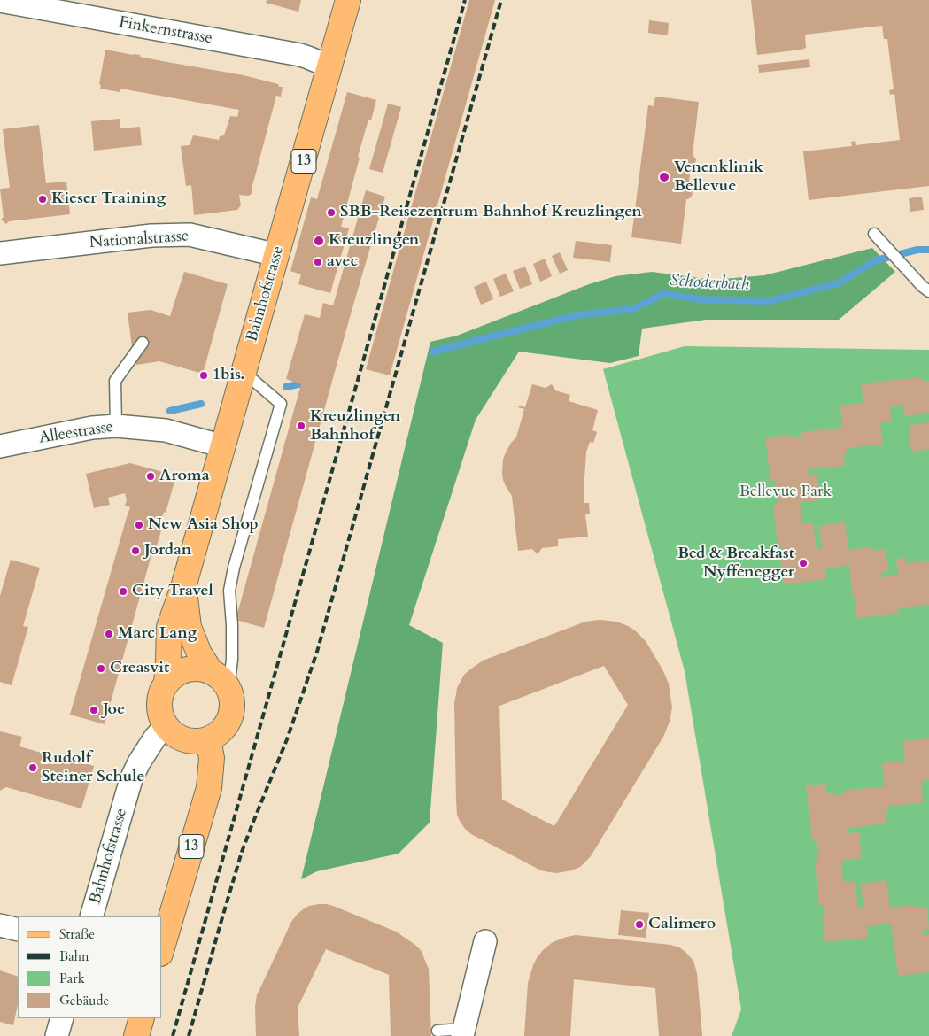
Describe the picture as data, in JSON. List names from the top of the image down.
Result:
{
  "streets": {
    "main road": ["13", "Bahnhofstrasse"],
    "street": ["Finkernstrasse", "Nationalstrasse", "Alleestrasse"]
  },
  "crossings": [
    ["Finkernstrasse", "Bahnhofstrasse"],
    ["13", "Bahnhofstrasse"],
    ["Nationalstrasse", "Bahnhofstrasse"],
    ["Bahnhofstrasse", "Alleestrasse"]
  ],
  "water": ["Schoderbach"],
  "parks": ["Bellevue Park"],
  "places": [
    "Venenklinik Bellevue",
    "Kieser Training",
    "SBB-Reisezentrum Bahnhof Kreuzlingen",
    "Kreuzlingen",
    "avec",
    "1bis.",
    "Kreuzlingen Bahnhof",
    "Aroma",
    "New Asia Shop",
    "Jordan",
    "Bed & Breakfast Nyffenegger",
    "City Travel",
    "Marc Lang",
    "Creasvit",
    "Joe",
    "Rudolf Steiner Schule",
    "Calimero"
  ],
  "legend": [
    "Straße",
    "Bahn",
    "Park",
    "Gebäude"
  ]
}
